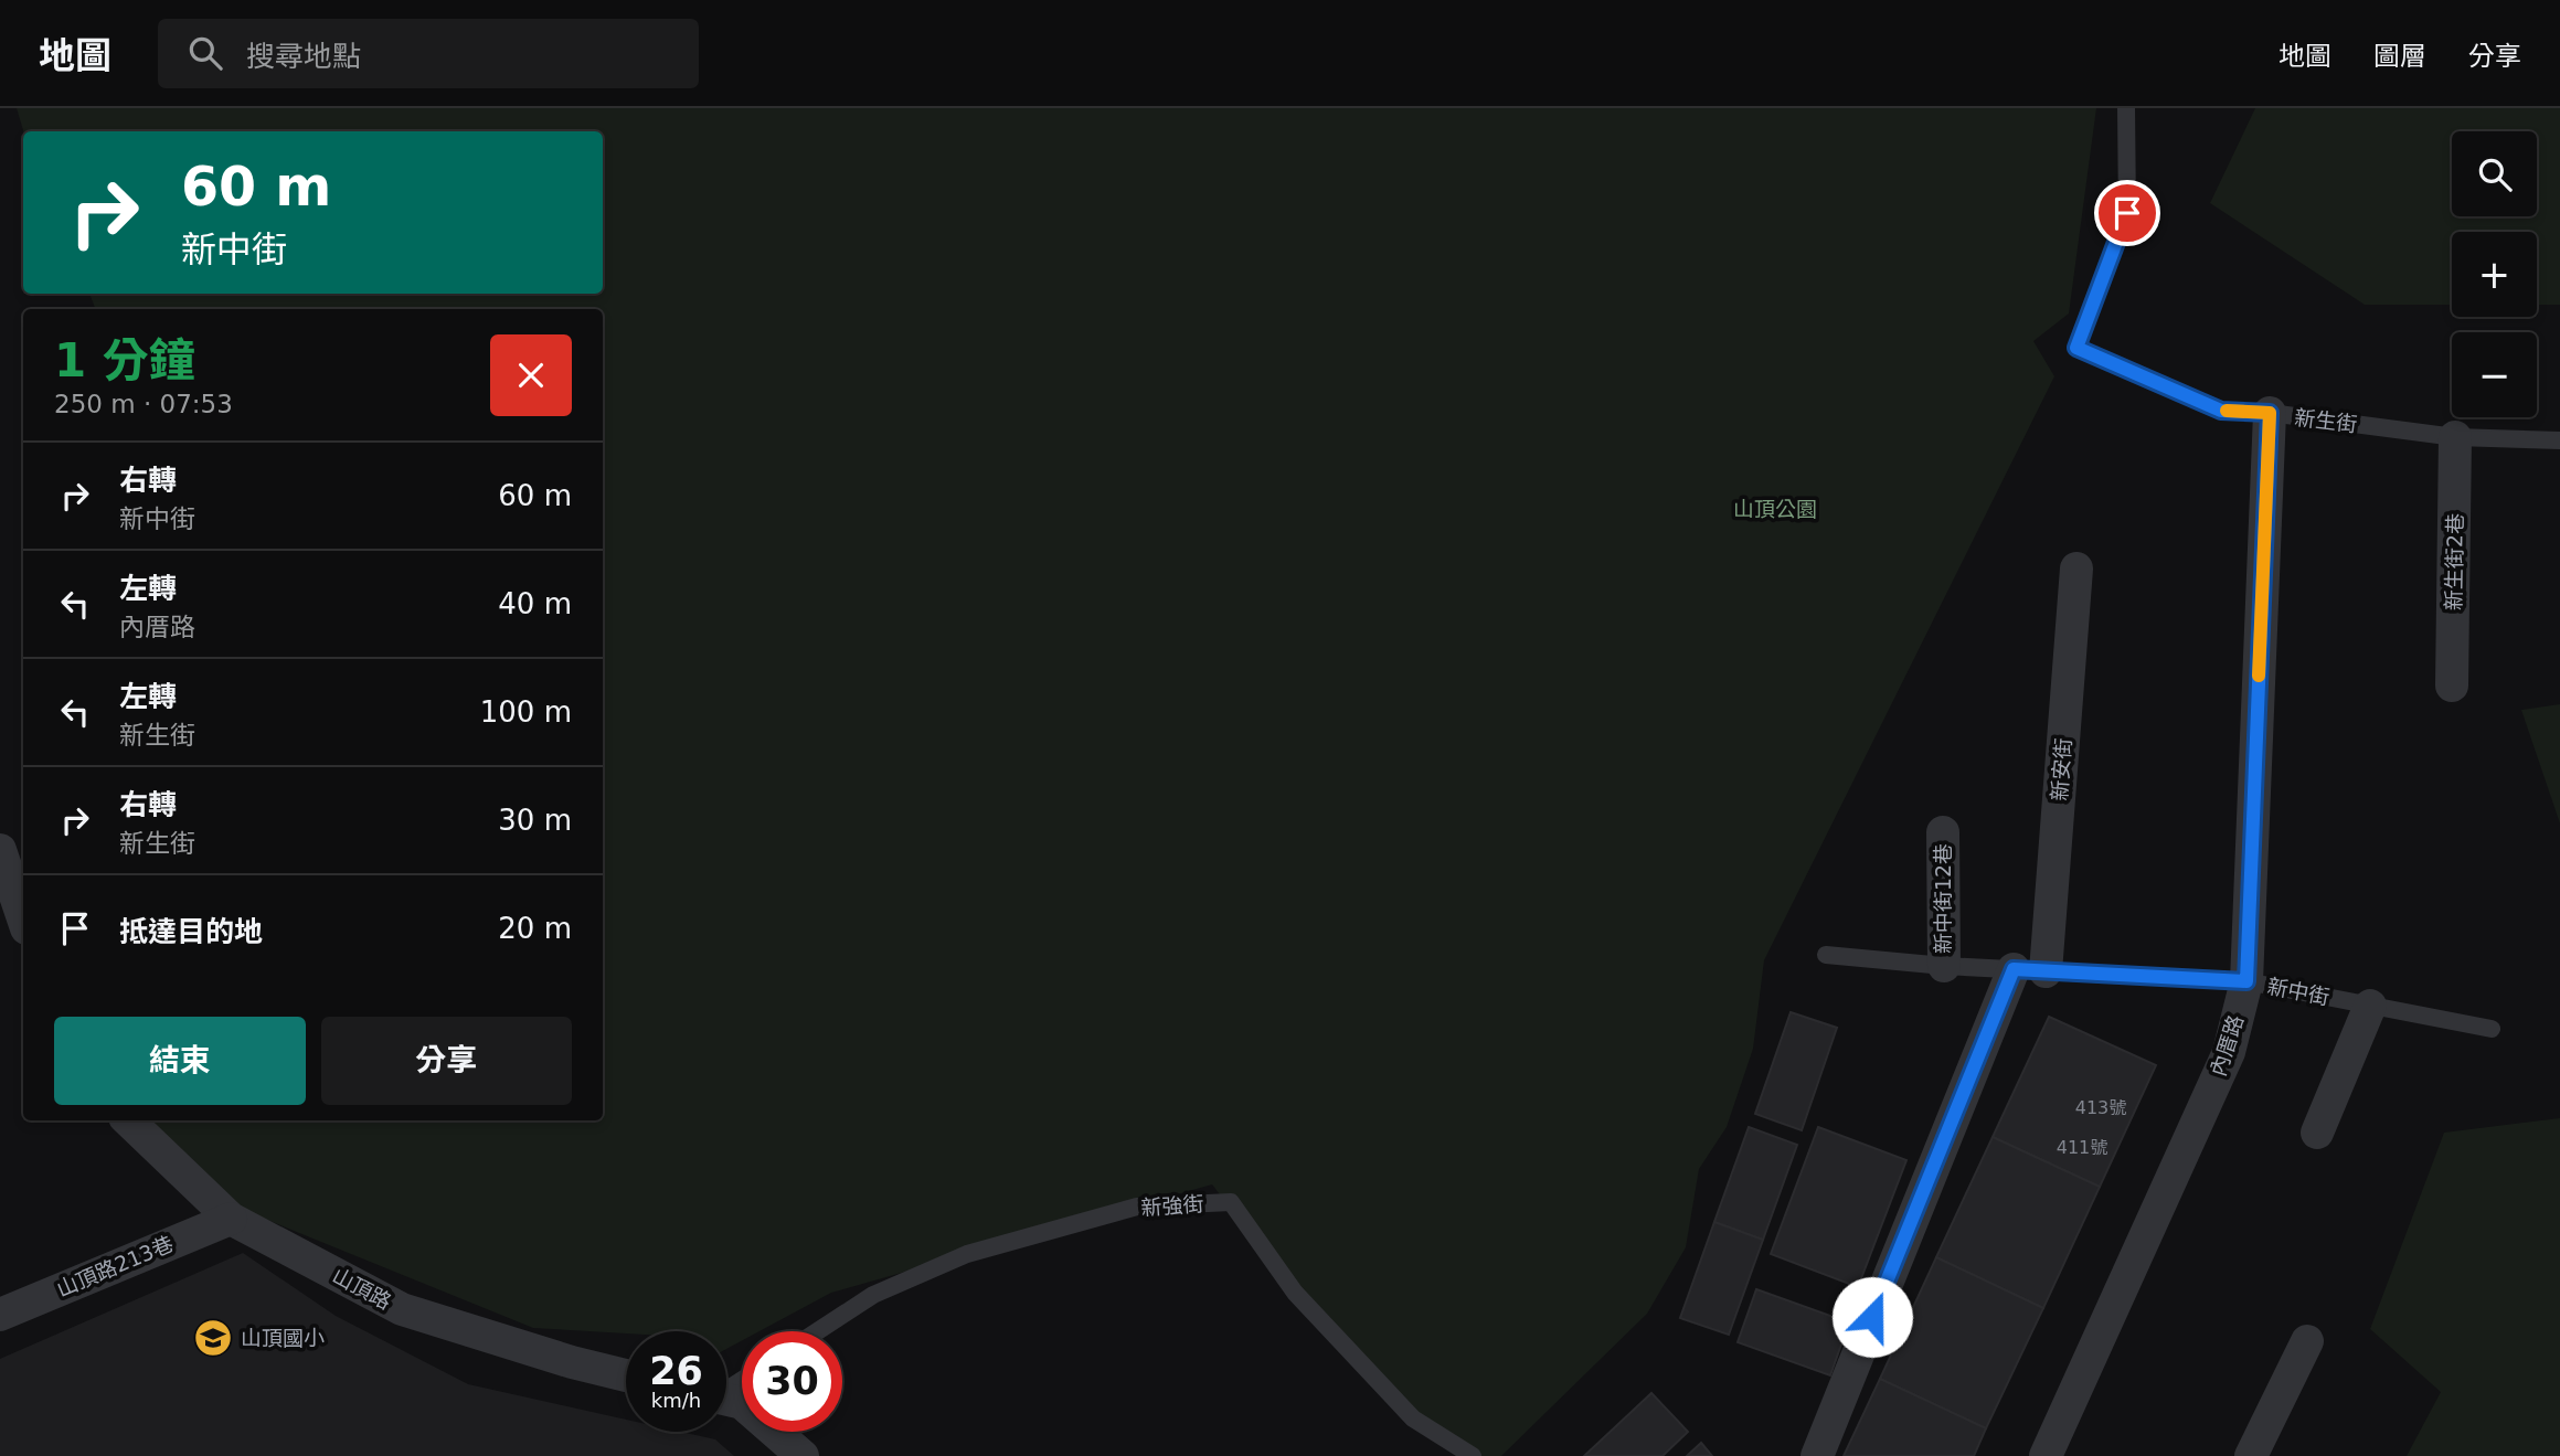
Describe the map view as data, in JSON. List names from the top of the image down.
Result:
{
  "streets": {
    "street": [
      "新生街2巷",
      "新安街",
      "新中街12巷",
      "內厝路",
      "山頂路213巷",
      "山頂路"
    ],
    "lane": ["新生街", "新中街", "新強街"]
  },
  "crossings": [
    ["新生街", "新生街2巷"],
    ["新生街", "內厝路"],
    ["新安街", "新中街"],
    ["新中街12巷", "新中街"],
    ["新中街", "內厝路"],
    ["山頂路213巷", "山頂路"]
  ],
  "parks": ["山頂公園"],
  "places": {
    "school or university": ["山頂國小"]
  },
  "house_numbers": ["413號", "411號"],
  "page": {
    "header": "地圖",
    "search": "搜尋地點",
    "nav": ["地圖", "圖層", "分享"],
    "map_buttons": ["+", "−"],
    "turn": ["60 m", "新中街"],
    "heading": ["1 分鐘", "250 m · 07:53"],
    "list": [
      {
        "name": "右轉",
        "note": "新中街",
        "value": "60 m"
      },
      {
        "name": "左轉",
        "note": "內厝路",
        "value": "40 m"
      },
      {
        "name": "左轉",
        "note": "新生街",
        "value": "100 m"
      },
      {
        "name": "右轉",
        "note": "新生街",
        "value": "30 m"
      },
      {
        "name": "抵達目的地",
        "value": "20 m"
      }
    ],
    "buttons": ["結束", "分享"],
    "speed": "26 km/h",
    "limit": "30"
  }
}
